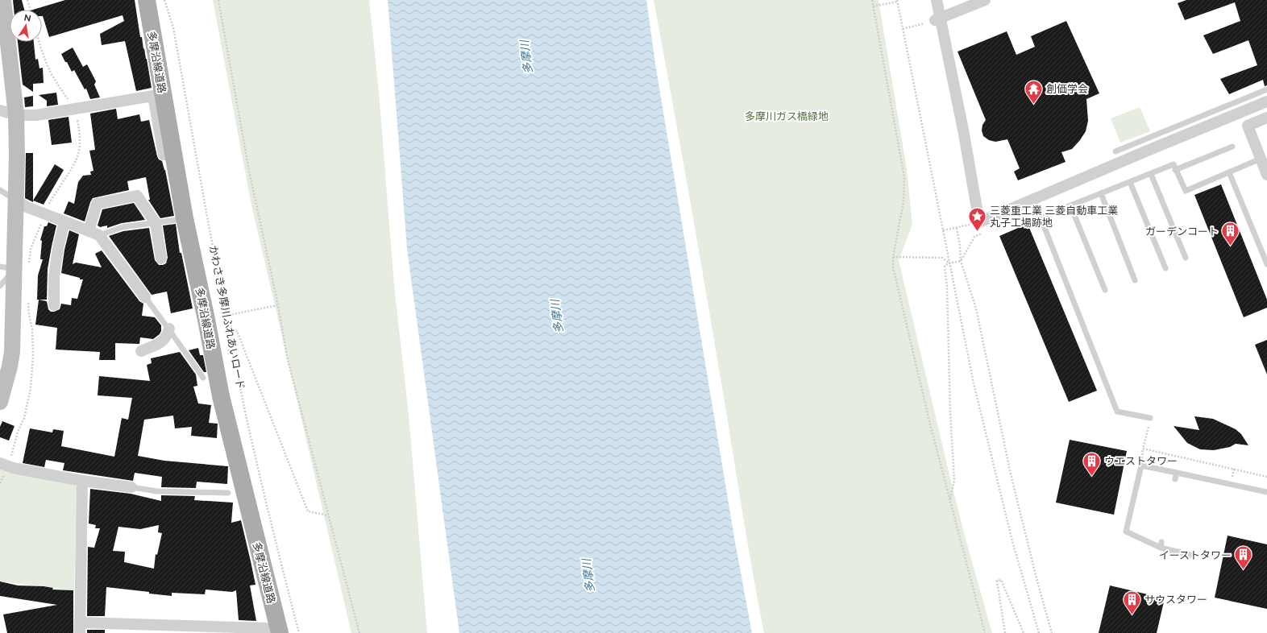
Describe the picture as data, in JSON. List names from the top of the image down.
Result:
{
  "streets": {
    "main road": ["多摩沿線道路"],
    "path": ["かわさき多摩川ふれあいロード"]
  },
  "water": ["多摩川"],
  "parks": ["多摩川ガス橋緑地"],
  "places": {
    "temple": ["創価学会"],
    "place": ["三菱重工業 三菱自動車工業 丸子工場跡地"],
    "building": [
      "ガーデンコート",
      "ウエストタワー",
      "イーストタワー",
      "サウスタワー"
    ]
  },
  "north": "top"
}
